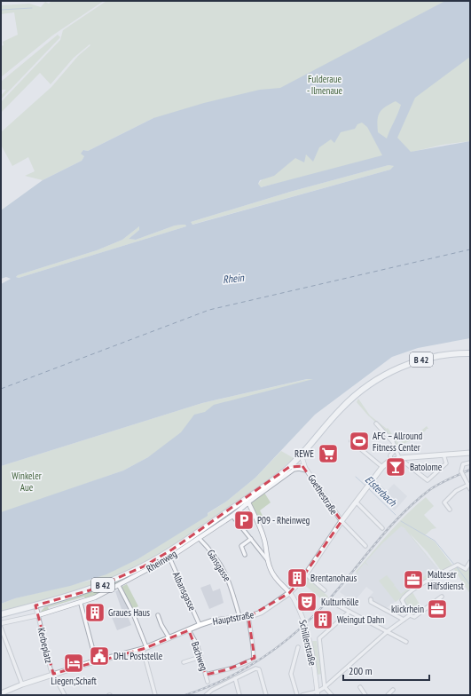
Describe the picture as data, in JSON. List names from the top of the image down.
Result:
{
  "streets": {
    "main road": ["B 42", "Hauptstraße"],
    "street": [
      "Goethestraße",
      "Rheinweg",
      "Gänsgasse",
      "Albansgasse",
      "Schillerstraße",
      "Kerbeplatz",
      "Bachweg"
    ]
  },
  "crossings": [
    ["B 42", "Goethestraße"],
    ["B 42", "Rheinweg"],
    ["B 42", "Gänsgasse"],
    ["Goethestraße", "Rheinweg"],
    ["Goethestraße", "Hauptstraße"],
    ["Rheinweg", "Gänsgasse"],
    ["Rheinweg", "Albansgasse"],
    ["Rheinweg", "Schillerstraße"],
    ["Rheinweg", "Kerbeplatz"],
    ["Gänsgasse", "Hauptstraße"],
    ["Albansgasse", "Hauptstraße"],
    ["Hauptstraße", "Schillerstraße"],
    ["Hauptstraße", "Kerbeplatz"],
    ["Hauptstraße", "Bachweg"]
  ],
  "water": ["Rhein", "Elsterbach"],
  "parks": ["Fulderaue - Ilmenaue", "Winkeler Aue"],
  "places": {
    "sports": ["AFC – Allround Fitness Center"],
    "supermarket": ["REWE"],
    "bar": ["Batolome"],
    "parking": ["P09 - Rheinweg"],
    "building": ["Brentanohaus", "Graues Haus", "Weingut Dahn"],
    "office": ["Malteser Hilfsdienst", "klickrhein"],
    "theatre": ["Kulturhölle"],
    "public building": ["DHL Poststelle"],
    "hotel": ["Liegen;Schaft"]
  },
  "scale_bar": "200 m"
}
